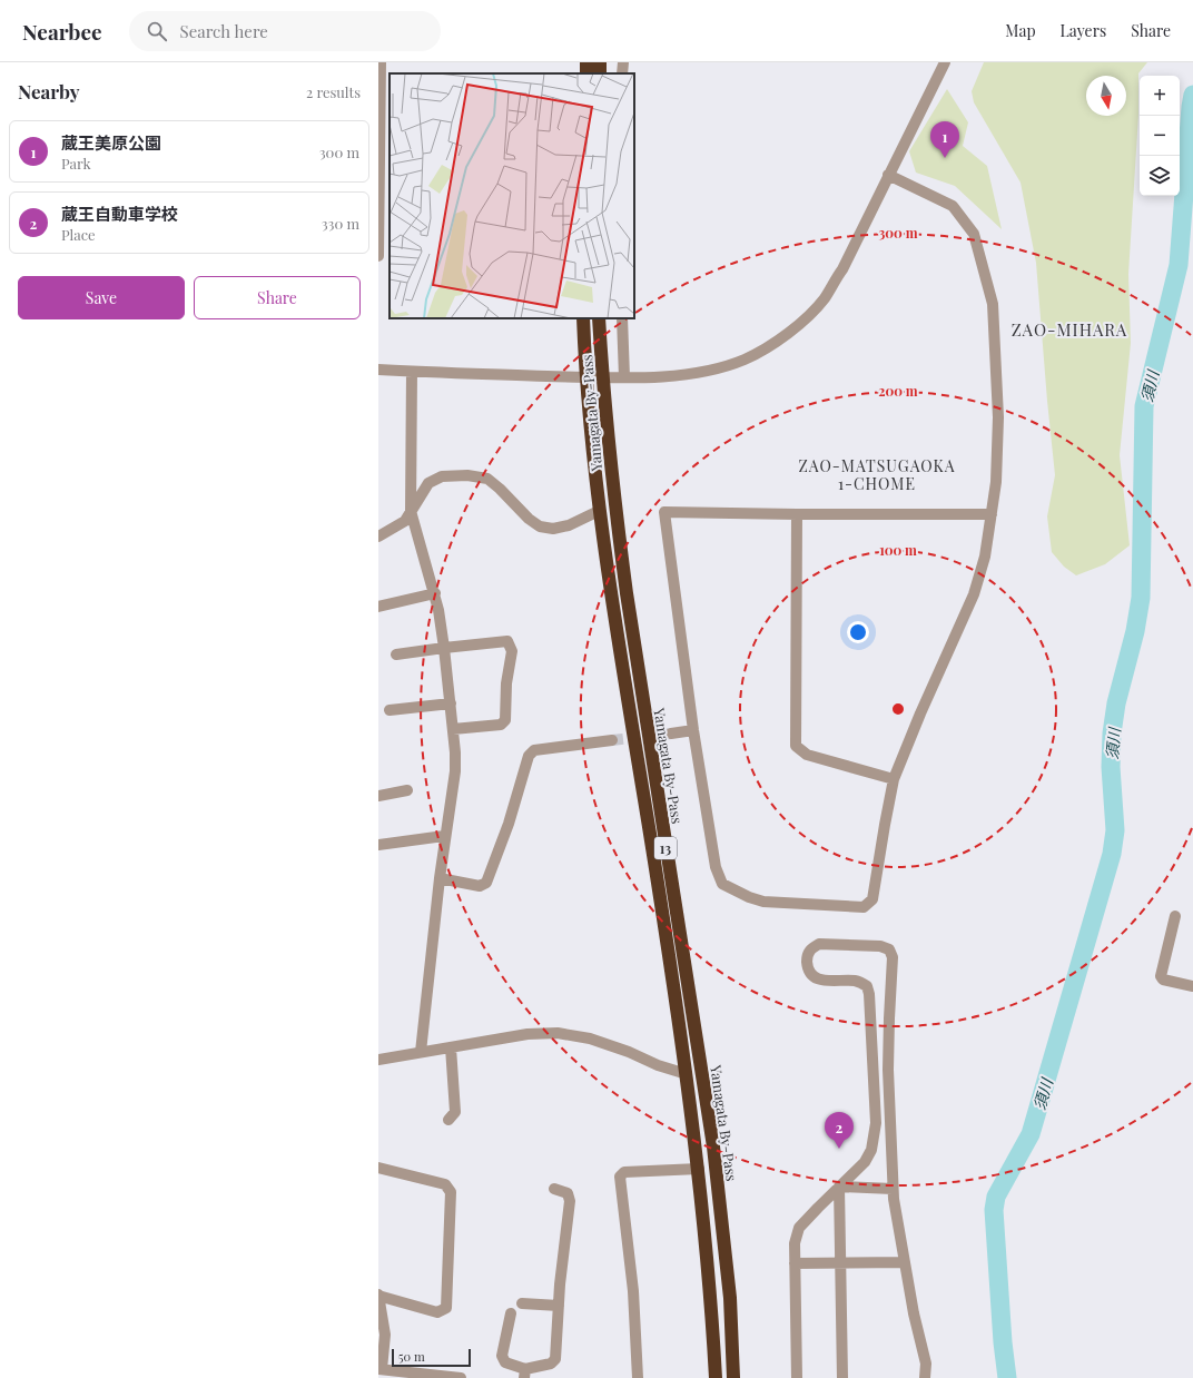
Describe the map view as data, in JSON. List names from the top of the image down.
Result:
{
  "streets": {
    "highway": ["Yamagata By-Pass", "13"]
  },
  "districts": ["ZAO-MIHARA", "ZAO-MATSUGAOKA 1-CHOME"],
  "water": ["須川"],
  "scale_bar": "50 m",
  "north": "bottom",
  "page": {
    "header": "Nearbee",
    "search": "Search here",
    "nav": ["Map", "Layers", "Share"],
    "heading": ["Nearby", "2 results"],
    "map_buttons": ["+", "−"],
    "list": [
      {
        "mark": "1",
        "name": "蔵王美原公園",
        "note": "Park",
        "value": "300 m"
      },
      {
        "mark": "2",
        "name": "蔵王自動車学校",
        "note": "Place",
        "value": "330 m"
      }
    ],
    "pins": ["1", "2"],
    "buttons": ["Save", "Share"],
    "scale": "50 m"
  },
  "rings": ["300 m", "200 m", "100 m"]
}
